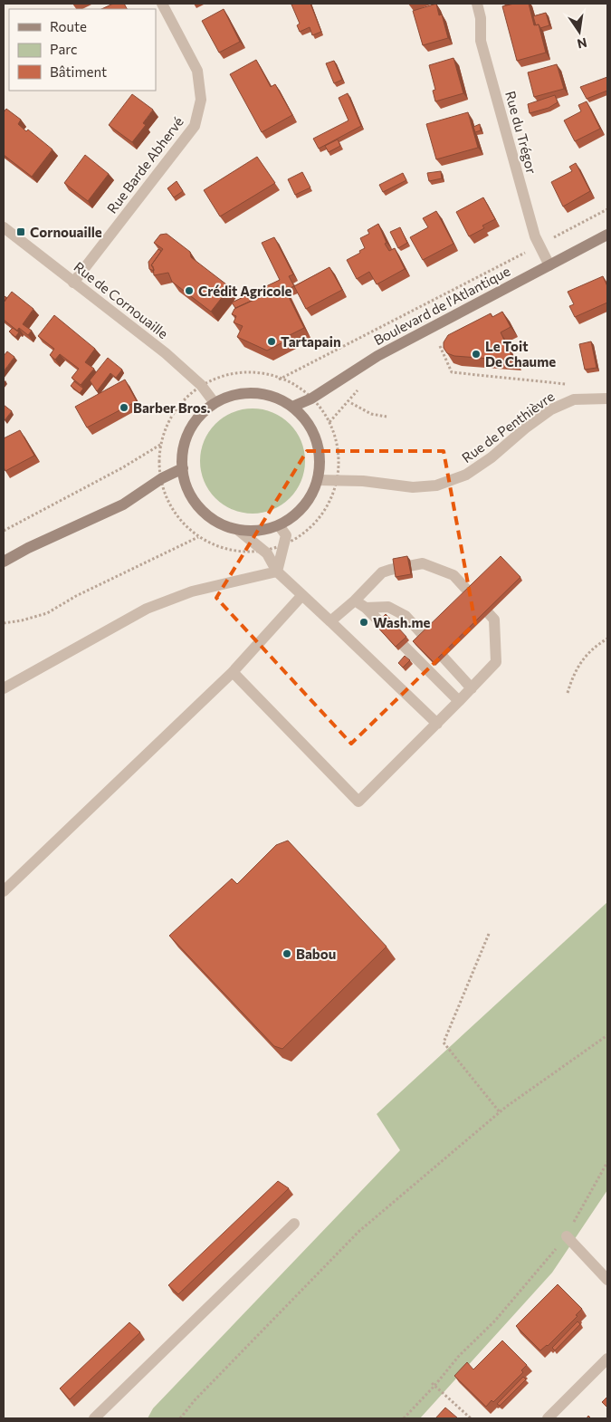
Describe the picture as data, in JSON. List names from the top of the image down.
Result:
{
  "streets": {
    "main road": ["Boulevard de l'Atlantique"],
    "street": [
      "Rue du Trégor",
      "Rue Barde Abhervé",
      "Rue de Cornouaille",
      "Rue de Penthièvre"
    ]
  },
  "crossings": [
    ["Rue du Trégor", "Boulevard de l'Atlantique"],
    ["Rue Barde Abhervé", "Rue de Cornouaille"],
    ["Rue de Cornouaille", "Boulevard de l'Atlantique"],
    ["Rue de Cornouaille", "Rue de Penthièvre"],
    ["Boulevard de l'Atlantique", "Rue de Penthièvre"]
  ],
  "places": {
    "transit": ["Cornouaille"],
    "other": [
      "Crédit Agricole",
      "Tartapain",
      "Le Toit De Chaume",
      "Barber Bros.",
      "Wash.me",
      "Babou"
    ]
  },
  "legend": ["Route", "Parc", "Bâtiment"],
  "north": "bottom"
}
